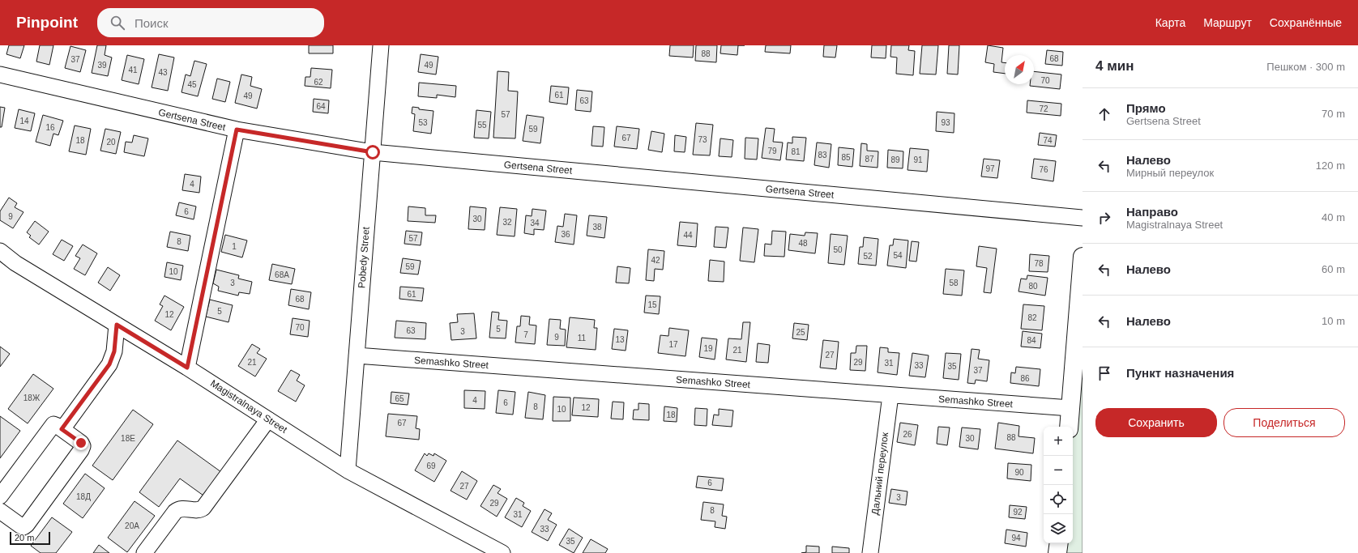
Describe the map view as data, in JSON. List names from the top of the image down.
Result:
{
  "streets": {
    "street": [
      "Gertsena Street",
      "Pobedy Street",
      "Semashko Street",
      "Magistralnaya Street",
      "Дальний переулок"
    ]
  },
  "crossings": [
    ["Gertsena Street", "Pobedy Street"],
    ["Pobedy Street", "Semashko Street"],
    ["Pobedy Street", "Magistralnaya Street"],
    ["Semashko Street", "Дальний переулок"]
  ],
  "house_numbers": [
    "88",
    "68",
    "37",
    "39",
    "49",
    "41",
    "43",
    "70",
    "62",
    "45",
    "61",
    "49",
    "63",
    "64",
    "72",
    "57",
    "14",
    "53",
    "93",
    "55",
    "16",
    "59",
    "67",
    "73",
    "18",
    "74",
    "20",
    "79",
    "81",
    "83",
    "85",
    "87",
    "89",
    "91",
    "97",
    "76",
    "4",
    "6",
    "9",
    "30",
    "32",
    "34",
    "38",
    "36",
    "44",
    "57",
    "8",
    "48",
    "1",
    "50",
    "54",
    "52",
    "42",
    "78",
    "59",
    "10",
    "68А",
    "3",
    "58",
    "80",
    "61",
    "68",
    "15",
    "5",
    "12",
    "82",
    "70",
    "5",
    "63",
    "3",
    "25",
    "7",
    "9",
    "11",
    "13",
    "84",
    "17",
    "19",
    "21",
    "27",
    "21",
    "29",
    "31",
    "33",
    "35",
    "37",
    "86",
    "18Ж",
    "65",
    "4",
    "6",
    "8",
    "12",
    "10",
    "18",
    "67",
    "26",
    "88",
    "18Е",
    "30",
    "69",
    "90",
    "6",
    "27",
    "18Д",
    "3",
    "29",
    "8",
    "92",
    "31",
    "20А",
    "33",
    "94",
    "35"
  ],
  "scale_bar": "20 m",
  "north": "top right",
  "page": {
    "header": "Pinpoint",
    "search": "Поиск",
    "nav": ["Карта", "Маршрут", "Сохранённые"],
    "heading": ["4 мин", "Пешком · 300 m"],
    "list": [
      ["Прямо", "Gertsena Street", "70 m"],
      ["Налево", "Мирный переулок", "120 m"],
      ["Направо", "Magistralnaya Street", "40 m"],
      ["Налево", "60 m"],
      ["Налево", "10 m"],
      "Пункт назначения"
    ],
    "buttons": ["Сохранить", "Поделиться"],
    "map_buttons": ["+", "−"],
    "scale": "20 m"
  }
}
